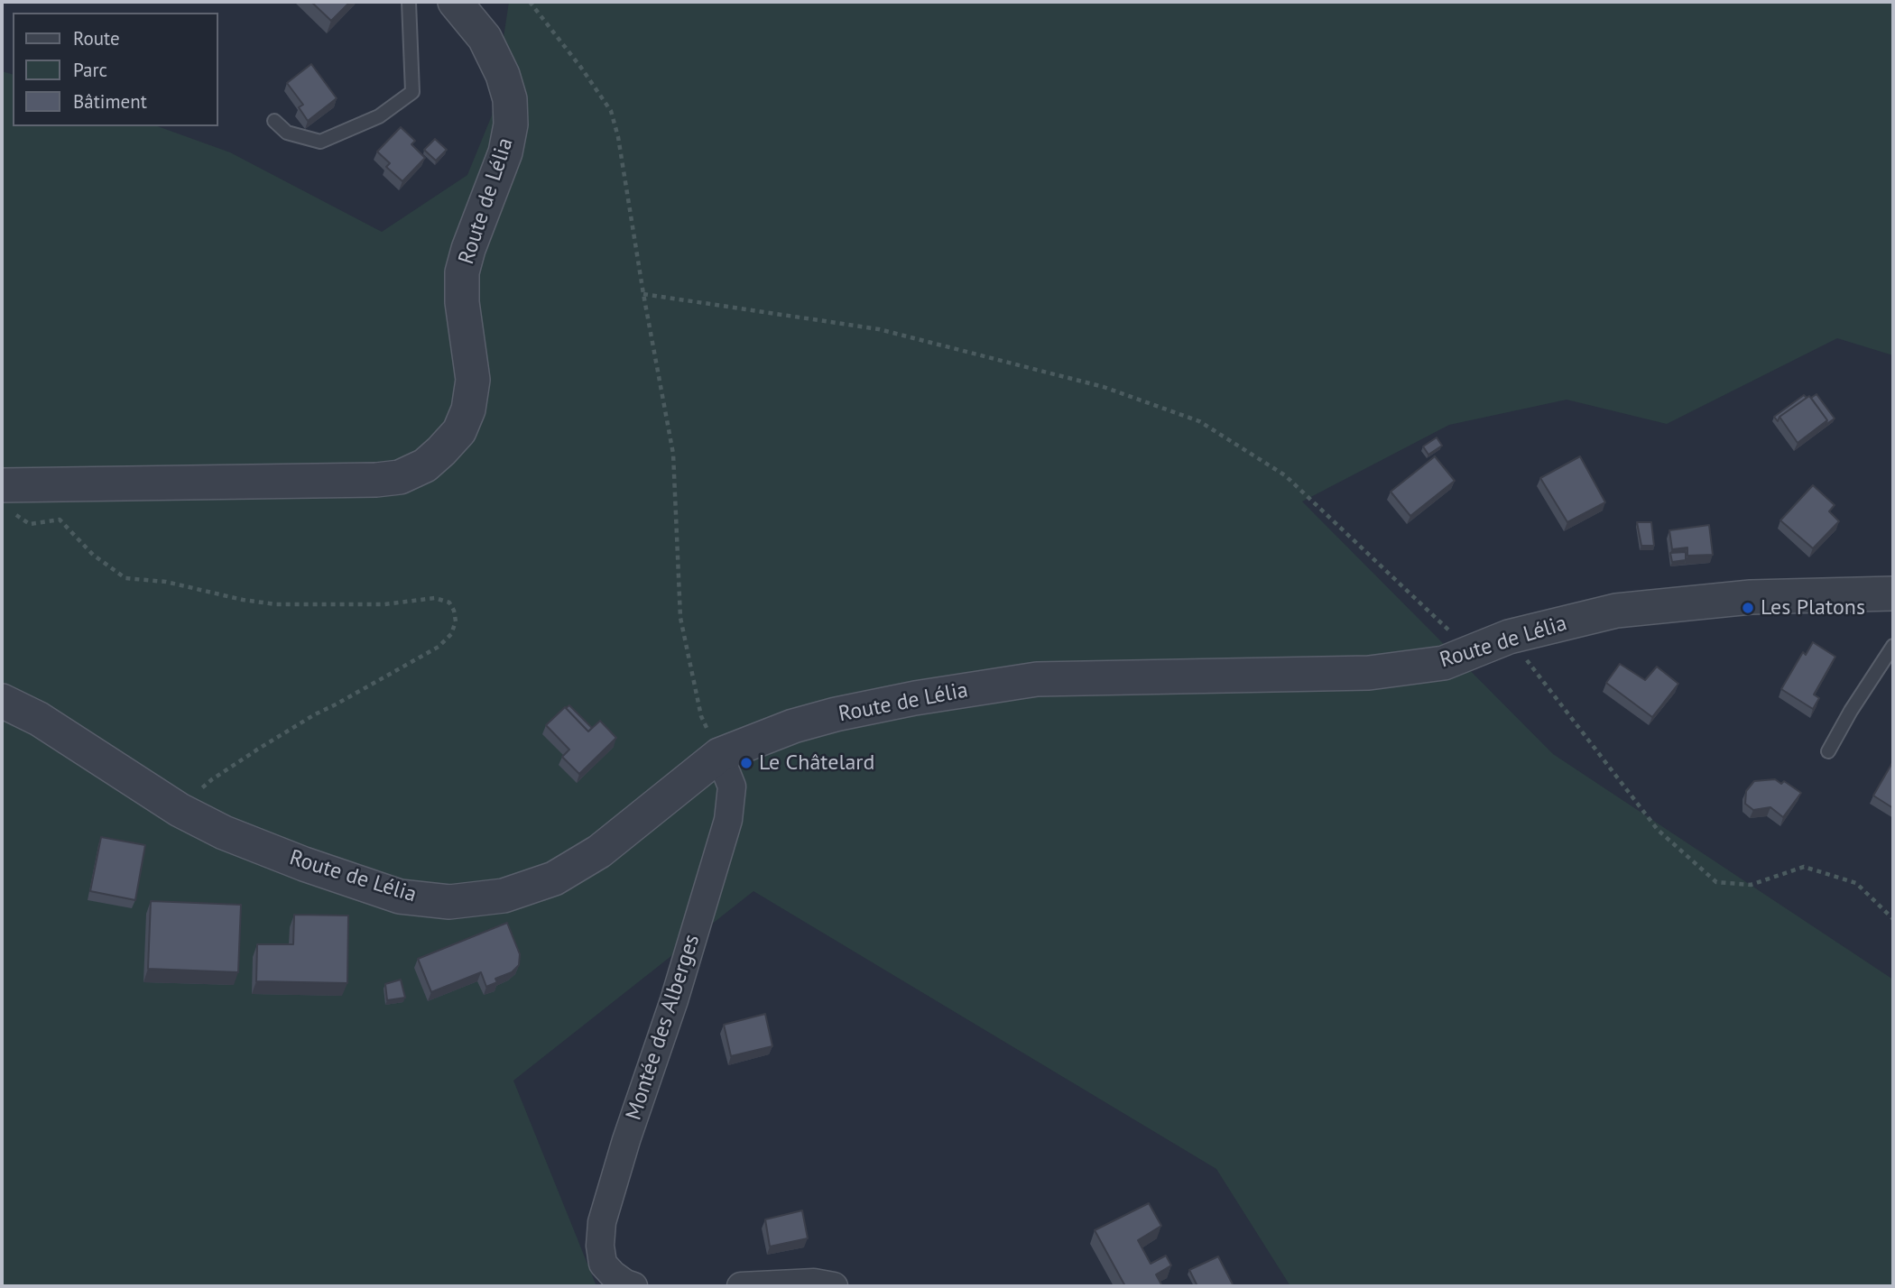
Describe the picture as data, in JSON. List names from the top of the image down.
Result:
{
  "streets": {
    "street": ["Route de Lélia", "Montée des Alberges"]
  },
  "crossings": [
    ["Route de Lélia", "Montée des Alberges"]
  ],
  "places": ["Les Platons", "Le Châtelard"],
  "legend": ["Route", "Parc", "Bâtiment"]
}
